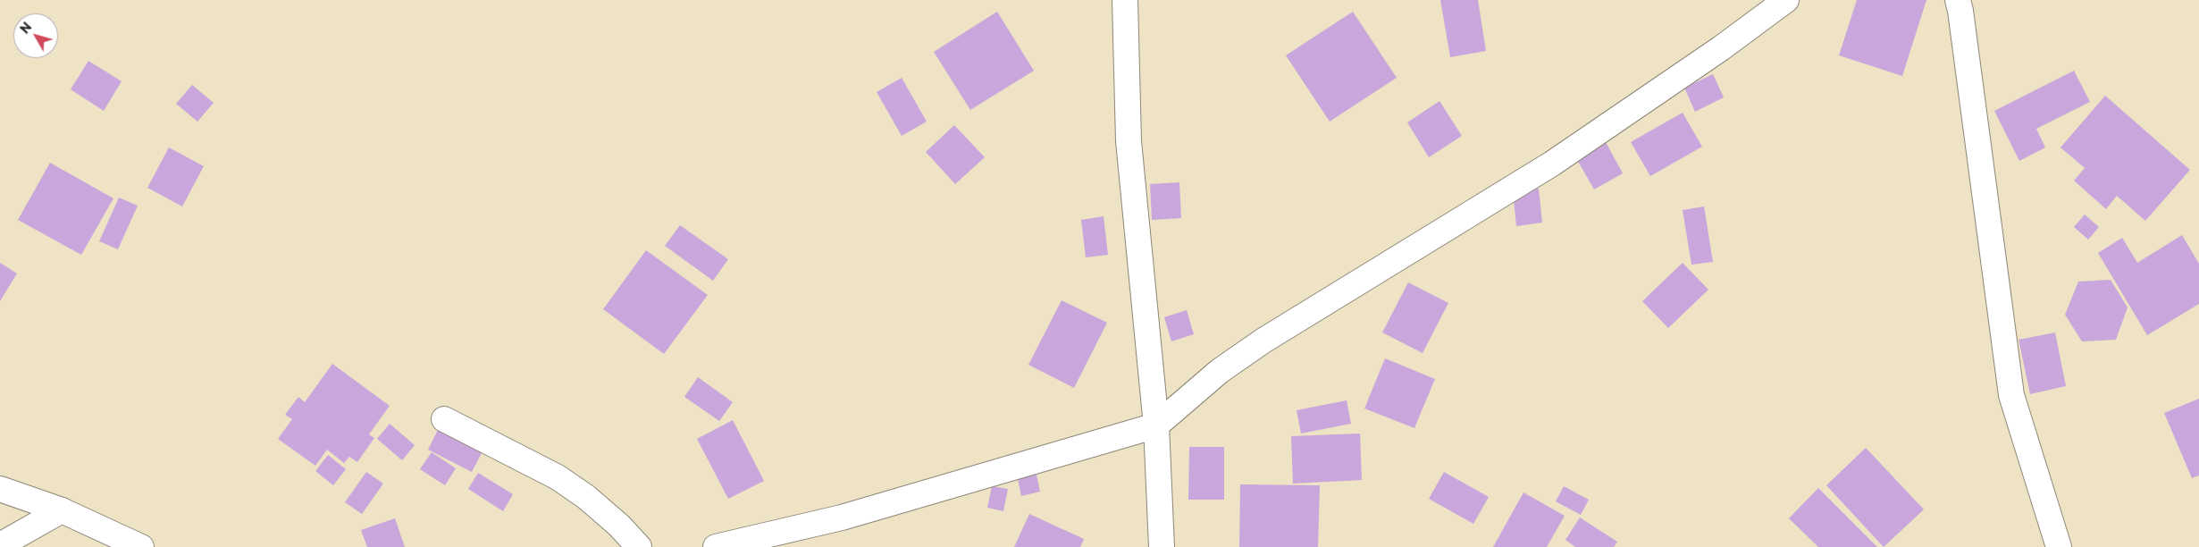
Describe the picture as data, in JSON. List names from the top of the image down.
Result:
{
  "north": "top left"
}
